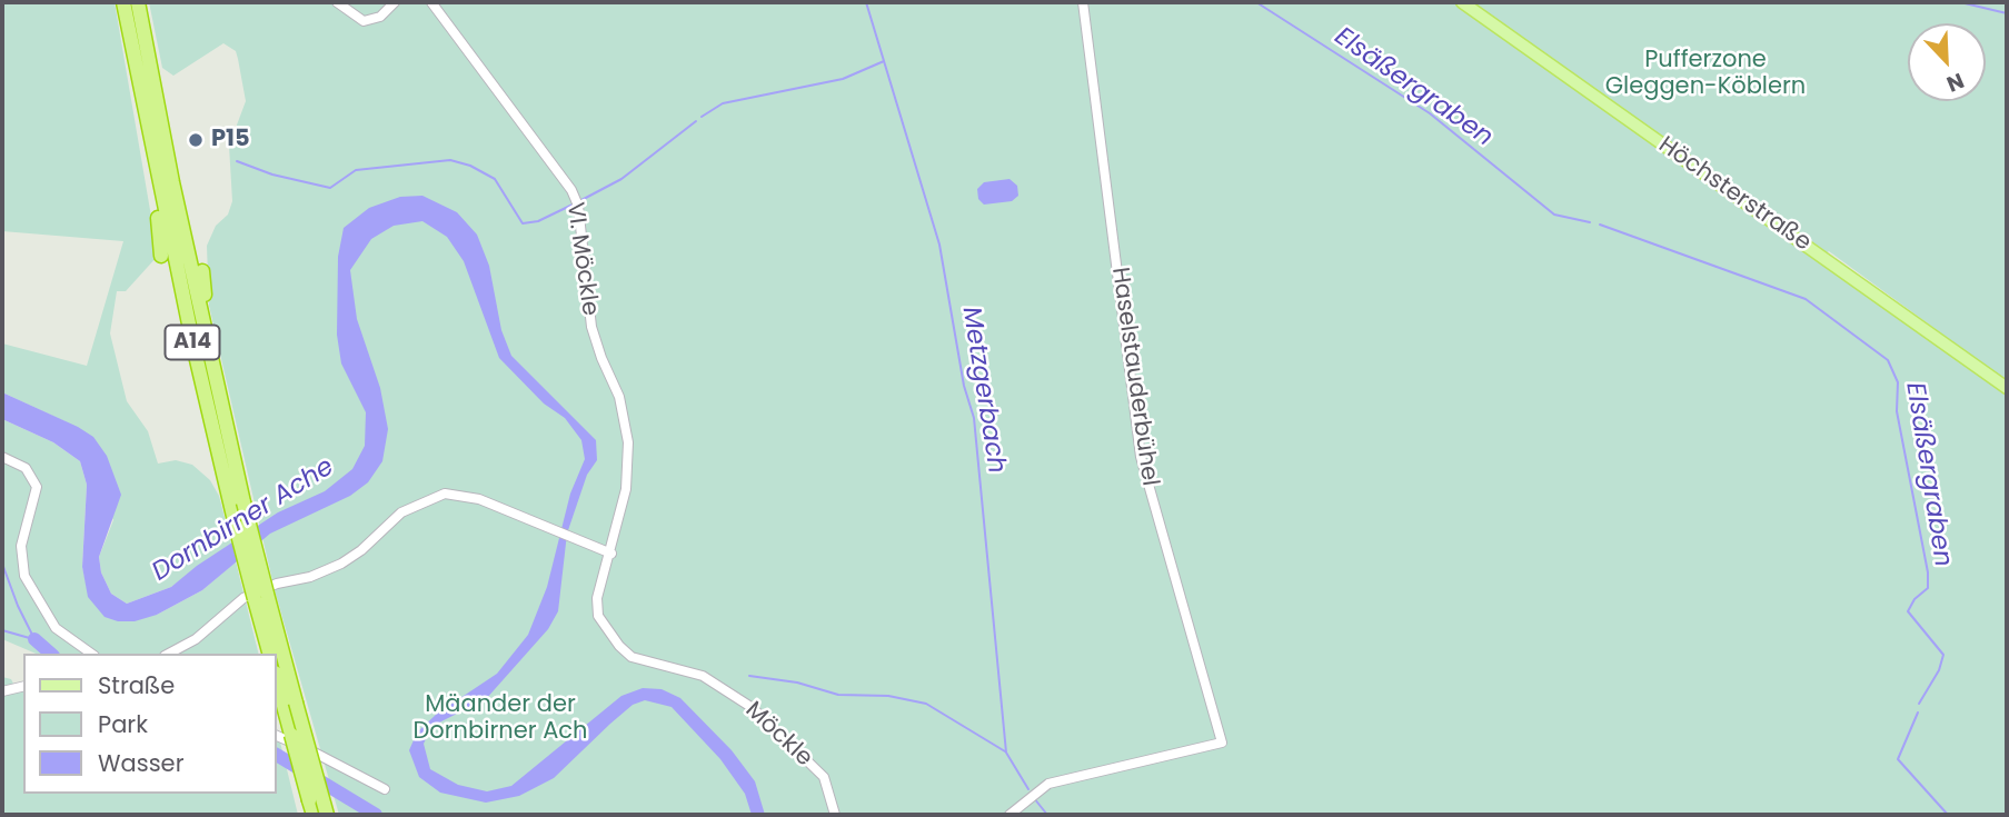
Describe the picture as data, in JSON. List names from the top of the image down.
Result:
{
  "streets": {
    "highway": ["A14"],
    "main road": ["Höchsterstraße"],
    "street": ["VI. Möckle", "Haselstauderbühel", "Möckle"]
  },
  "crossings": [
    ["VI. Möckle", "Möckle"]
  ],
  "water": ["Elsäßergraben", "Metzgerbach", "Dornbirner Ache"],
  "parks": ["Pufferzone Gleggen-Köblern", "Mäander der Dornbirner Ach"],
  "places": ["P15"],
  "legend": ["Straße", "Park", "Wasser"],
  "north": "bottom right"
}
